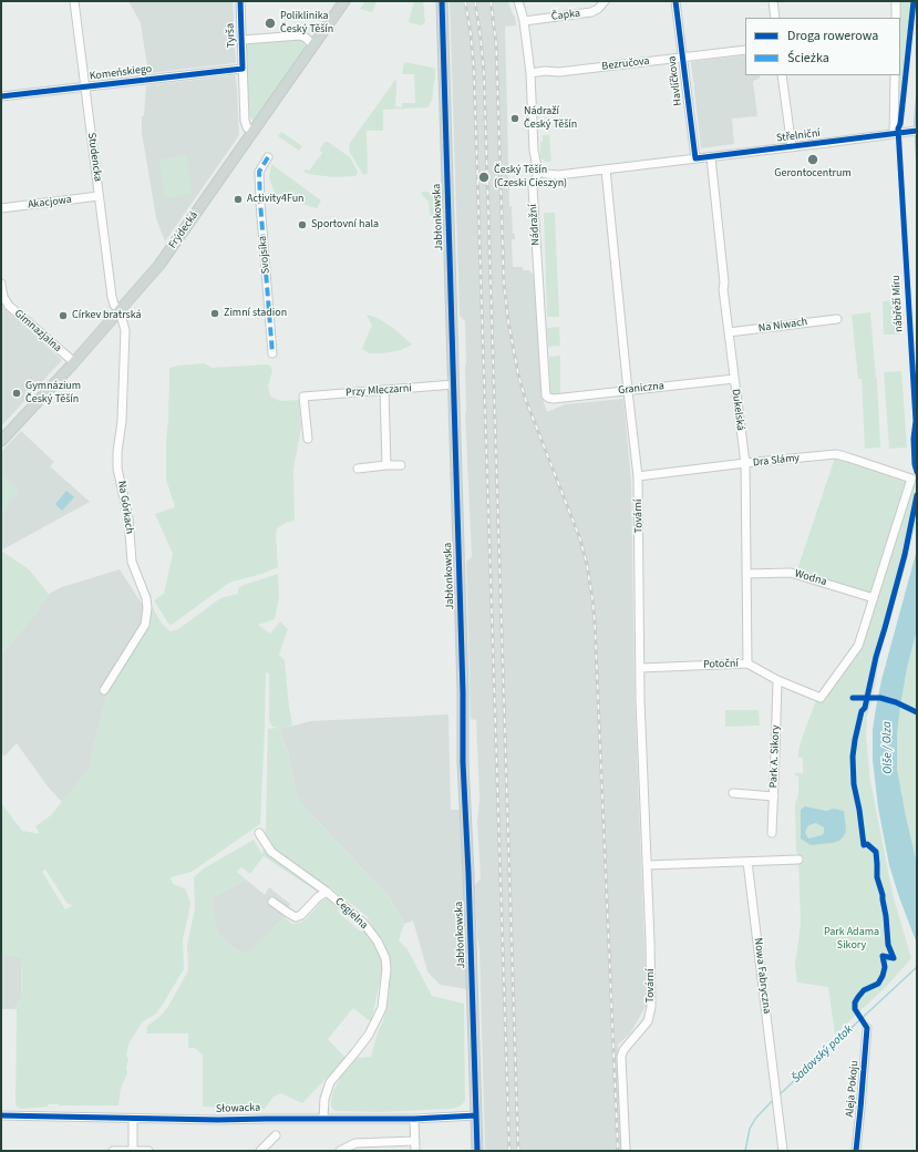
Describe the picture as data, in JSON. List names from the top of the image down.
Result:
{
  "streets": {
    "main road": ["Jabłonkowska", "Frýdecká"],
    "street": [
      "Čapka",
      "Tyrša",
      "Bezručova",
      "Komeńskiego",
      "Havlíčkova",
      "Střelniční",
      "Studencka",
      "Akacjowa",
      "Nádražní",
      "Svojsíka",
      "Na Niwach",
      "Gimnazjalna",
      "Graniczna",
      "Przy Mleczarni",
      "Dukelská",
      "Dra Slámy",
      "Na Górkach",
      "Tovární",
      "Wodna",
      "Potoční",
      "Park A. Sikory",
      "Cegielna",
      "Nowa Fabryczna",
      "Aleja Pokoju",
      "Słowacka"
    ],
    "cycle path": ["nábřeží Míru"]
  },
  "crossings": [
    ["Tyrša", "Komeńskiego"],
    ["Tyrša", "Frýdecká"],
    ["Bezručova", "Havlíčkova"],
    ["Komeńskiego", "Studencka"],
    ["Havlíčkova", "Střelniční"],
    ["Střelniční", "Nádražní"],
    ["Střelniční", "Dukelská"],
    ["Střelniční", "Tovární"],
    ["Studencka", "Akacjowa"],
    ["Studencka", "Frýdecká"],
    ["Studencka", "Na Górkach"],
    ["Jabłonkowska", "Przy Mleczarni"],
    ["Jabłonkowska", "Słowacka"],
    ["Nádražní", "Graniczna"],
    ["Frýdecká", "Gimnazjalna"],
    ["Frýdecká", "Na Górkach"],
    ["Na Niwach", "Dukelská"],
    ["Graniczna", "Dukelská"],
    ["Graniczna", "Tovární"],
    ["Dukelská", "Dra Slámy"],
    ["Dukelská", "Wodna"],
    ["Dukelská", "Potoční"],
    ["Dra Slámy", "Tovární"],
    ["Dra Slámy", "Wodna"],
    ["Dra Slámy", "Potoční"],
    ["Tovární", "Potoční"],
    ["Wodna", "Potoční"],
    ["Potoční", "Park A. Sikory"],
    ["Cegielna", "Słowacka"]
  ],
  "water": ["Olše / Olza", "Šadovský potok"],
  "parks": ["Park Adama Sikory"],
  "places": [
    "Poliklinika Český Těšín",
    "Nádraží Český Těšín",
    "Gerontocentrum",
    "Český Těšín (Czeski Cieszyn)",
    "Activity4Fun",
    "Sportovní hala",
    "Zimní stadion",
    "Církev bratrská",
    "Gymnázium Český Těšín"
  ],
  "legend": ["Droga rowerowa", "Ścieżka"]
}
